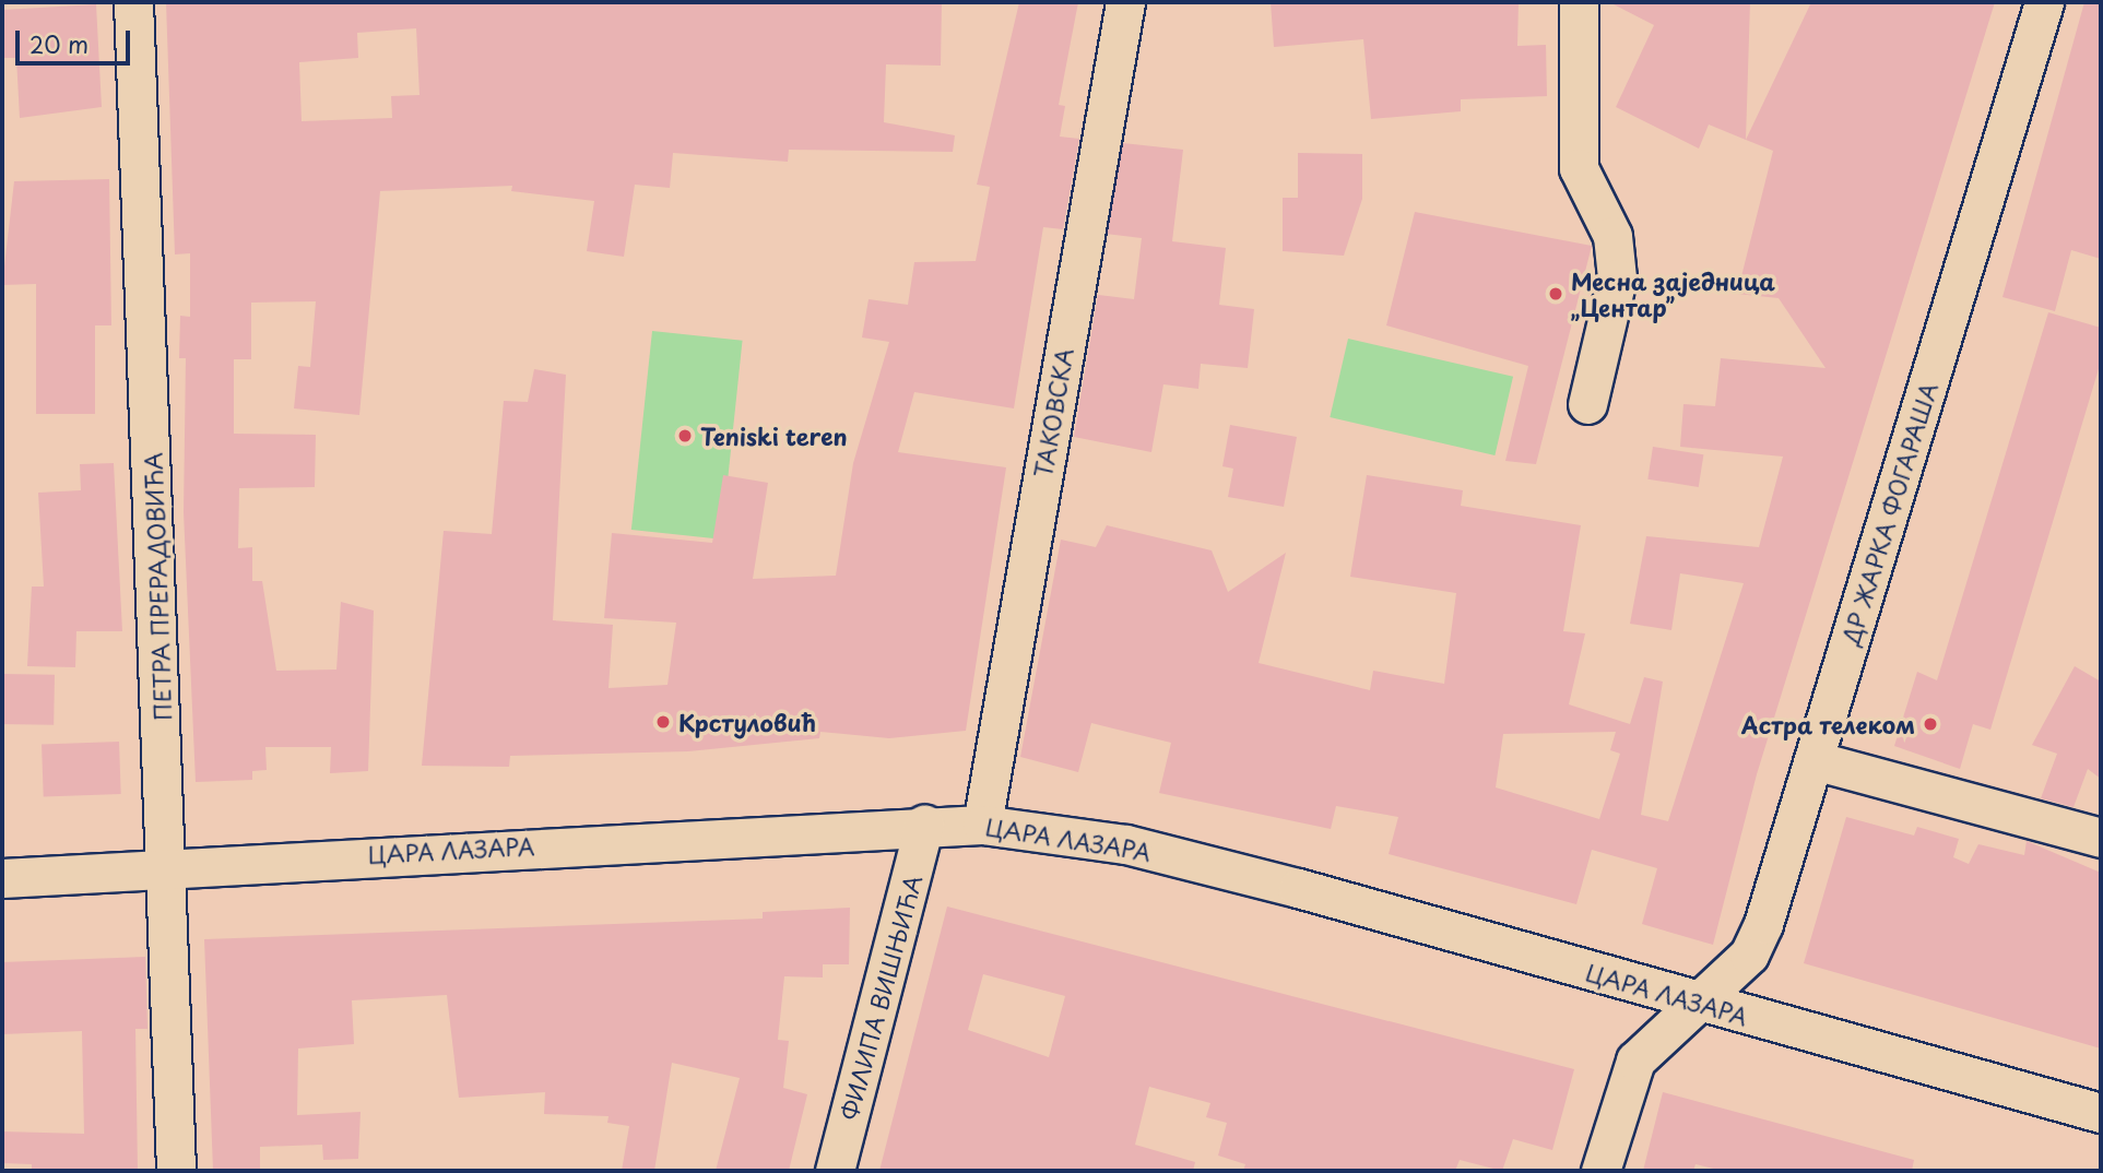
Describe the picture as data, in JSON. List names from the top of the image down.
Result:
{
  "streets": {
    "street": [
      "ТАКОВСКА",
      "ДР ЖАРКА ФОГАРАША",
      "ПЕТРА ПРЕРАДОВИЋА",
      "ЦАРА ЛАЗАРА",
      "ФИЛИПА ВИШЊИЋА"
    ]
  },
  "crossings": [
    ["ТАКОВСКА", "ЦАРА ЛАЗАРА"],
    ["ДР ЖАРКА ФОГАРАША", "ЦАРА ЛАЗАРА"],
    ["ПЕТРА ПРЕРАДОВИЋА", "ЦАРА ЛАЗАРА"],
    ["ЦАРА ЛАЗАРА", "ФИЛИПА ВИШЊИЋА"]
  ],
  "places": [
    "Месна заједница „Центар”",
    "Teniski teren",
    "Крстуловић",
    "Астра телеком"
  ],
  "scale_bar": "20 m"
}
